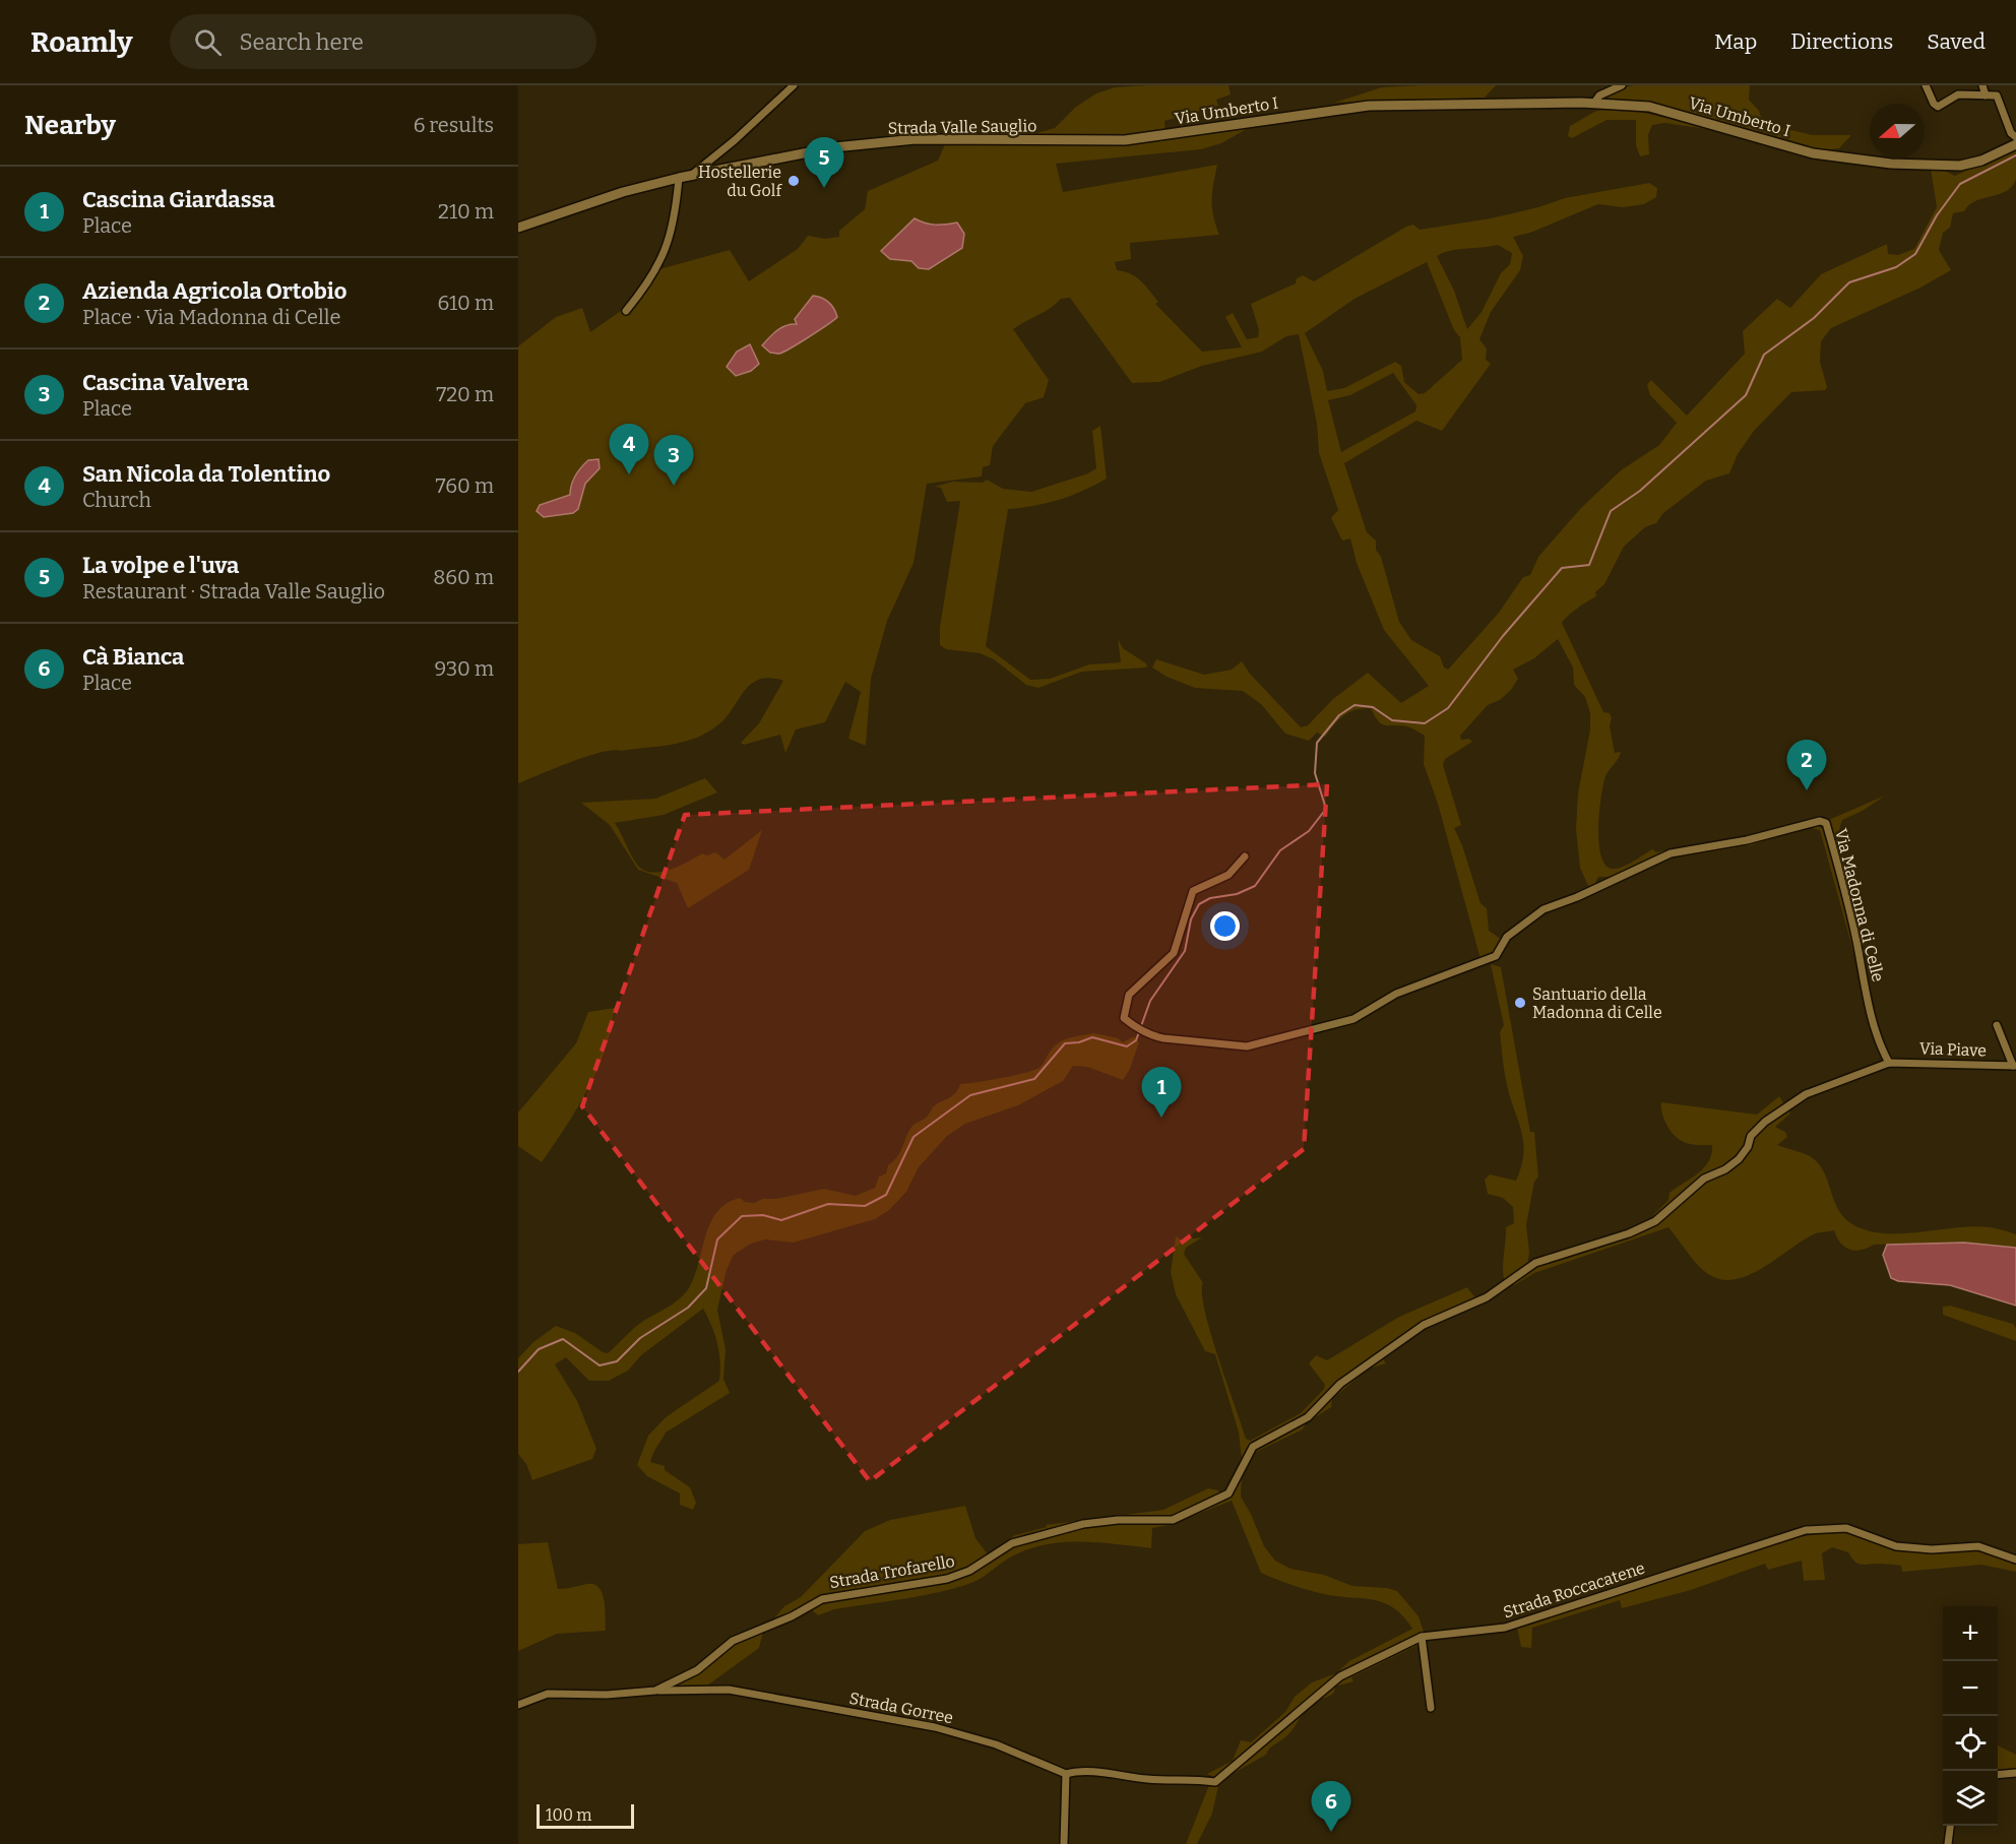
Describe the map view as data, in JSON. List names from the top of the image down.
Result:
{
  "streets": {
    "street": [
      "Via Umberto I",
      "Strada Valle Sauglio",
      "Via Madonna di Celle",
      "Via Piave",
      "Strada Trofarello",
      "Strada Roccacatene",
      "Strada Gorree"
    ]
  },
  "crossings": [
    ["Via Umberto I", "Strada Valle Sauglio"],
    ["Via Madonna di Celle", "Via Piave"],
    ["Via Madonna di Celle", "Strada Trofarello"],
    ["Via Piave", "Strada Trofarello"],
    ["Strada Trofarello", "Strada Gorree"],
    ["Strada Roccacatene", "Strada Gorree"]
  ],
  "places": ["Hostellerie du Golf", "Santuario della Madonna di Celle"],
  "scale_bar": "100 m",
  "north": "left",
  "page": {
    "header": "Roamly",
    "search": "Search here",
    "nav": ["Map", "Directions", "Saved"],
    "heading": ["Nearby", "6 results"],
    "pins": [
      "5",
      "4",
      "3",
      "2",
      "1",
      "6"
    ],
    "list": [
      {
        "mark": "1",
        "name": "Cascina Giardassa",
        "note": "Place",
        "value": "210 m"
      },
      {
        "mark": "2",
        "name": "Azienda Agricola Ortobio",
        "note": "Place · Via Madonna di Celle",
        "value": "610 m"
      },
      {
        "mark": "3",
        "name": "Cascina Valvera",
        "note": "Place",
        "value": "720 m"
      },
      {
        "mark": "4",
        "name": "San Nicola da Tolentino",
        "note": "Church",
        "value": "760 m"
      },
      {
        "mark": "5",
        "name": "La volpe e l'uva",
        "note": "Restaurant · Strada Valle Sauglio",
        "value": "860 m"
      },
      {
        "mark": "6",
        "name": "Cà Bianca",
        "note": "Place",
        "value": "930 m"
      }
    ],
    "map_buttons": ["+", "−"],
    "scale": "100 m"
  }
}
